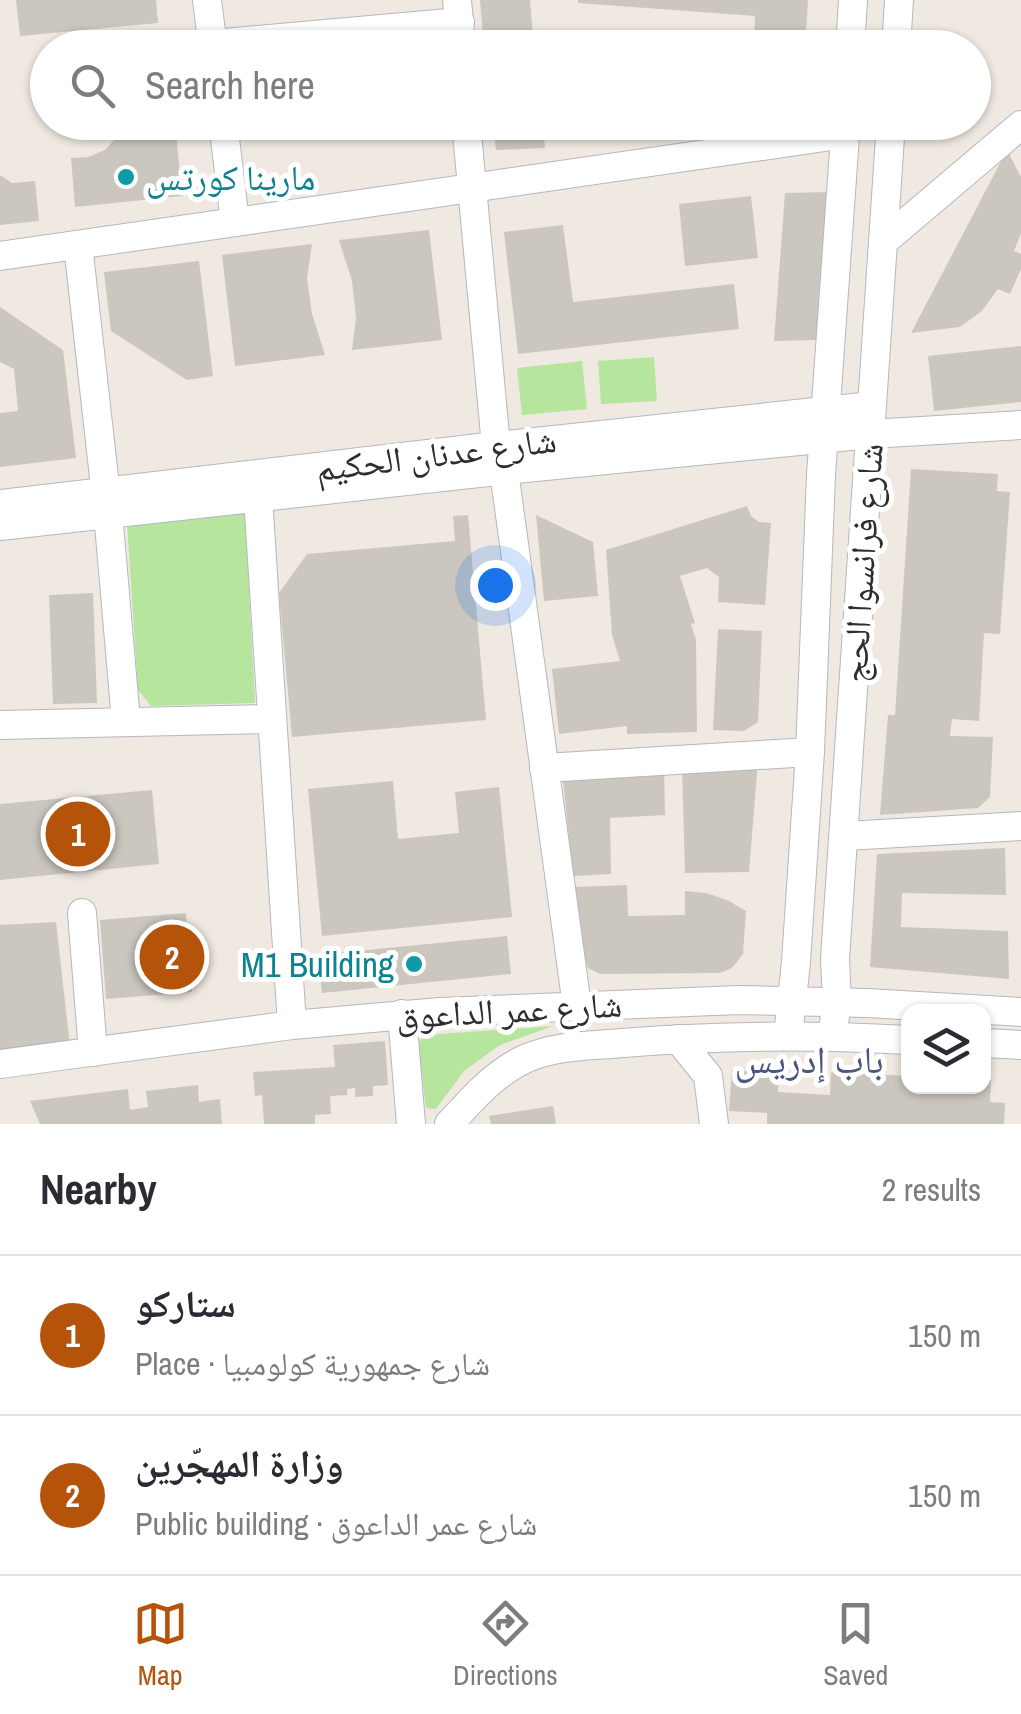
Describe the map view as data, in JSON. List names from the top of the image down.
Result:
{
  "streets": {
    "street": ["شارع عدنان الحكيم", "شارع فرانسوا الحج", "شارع عمر الداعوق"]
  },
  "crossings": [
    ["شارع عدنان الحكيم", "شارع فرانسوا الحج"],
    ["شارع فرانسوا الحج", "شارع عمر الداعوق"]
  ],
  "districts": ["باب إدريس"],
  "places": ["مارينا كورتس", "M1 Building"],
  "page": {
    "search": "Search here",
    "pins": ["1", "2"],
    "heading": ["Nearby", "2 results"],
    "list": [
      {
        "mark": "1",
        "name": "ستاركو",
        "note": "Place · شارع جمهورية كولومبيا",
        "value": "150 m"
      },
      {
        "mark": "2",
        "name": "وزارة المهجّرين",
        "note": "Public building · شارع عمر الداعوق",
        "value": "150 m"
      }
    ],
    "nav": ["Map", "Directions", "Saved"]
  }
}
